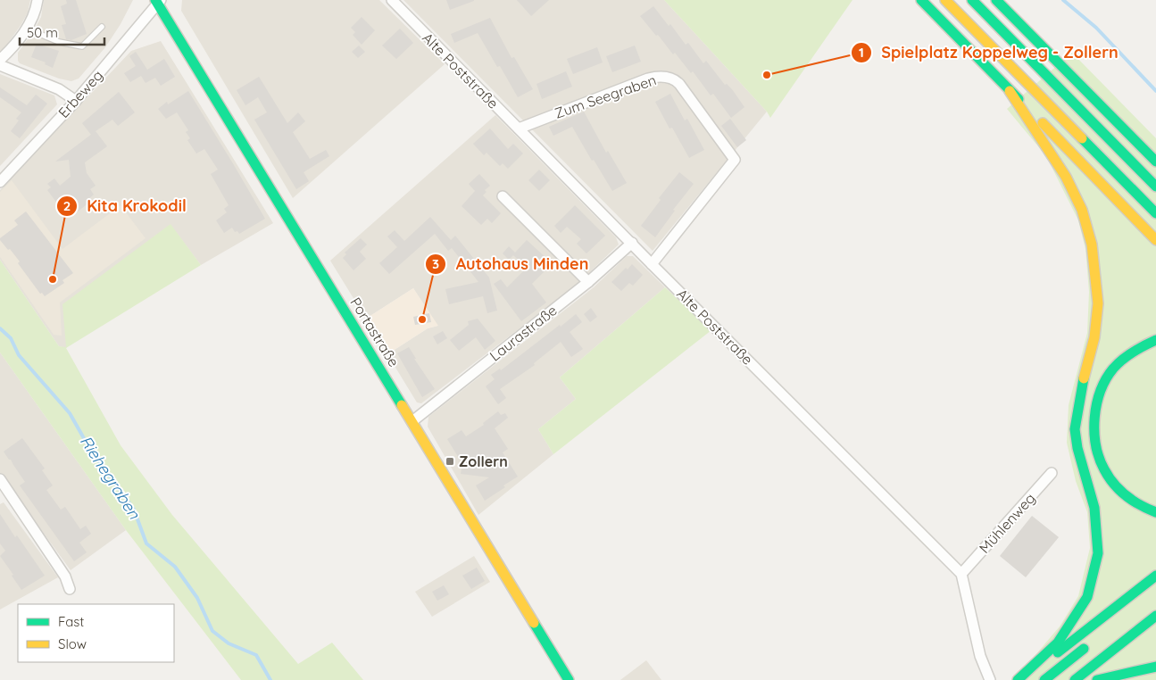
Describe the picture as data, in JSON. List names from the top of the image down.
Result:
{
  "streets": {
    "main road": ["Portastraße"],
    "street": [
      "Alte Poststraße",
      "Erbeweg",
      "Zum Seegraben",
      "Laurastraße",
      "Mühlenweg"
    ]
  },
  "crossings": [
    ["Alte Poststraße", "Zum Seegraben"],
    ["Alte Poststraße", "Laurastraße"],
    ["Alte Poststraße", "Mühlenweg"],
    ["Erbeweg", "Portastraße"],
    ["Portastraße", "Laurastraße"]
  ],
  "water": ["Riehegraben"],
  "places": {
    "other": ["Spielplatz Koppelweg - Zollern", "Kita Krokodil", "Autohaus Minden"],
    "transit": ["Zollern"]
  },
  "legend": ["Fast", "Slow"],
  "scale_bar": "50 m"
}
